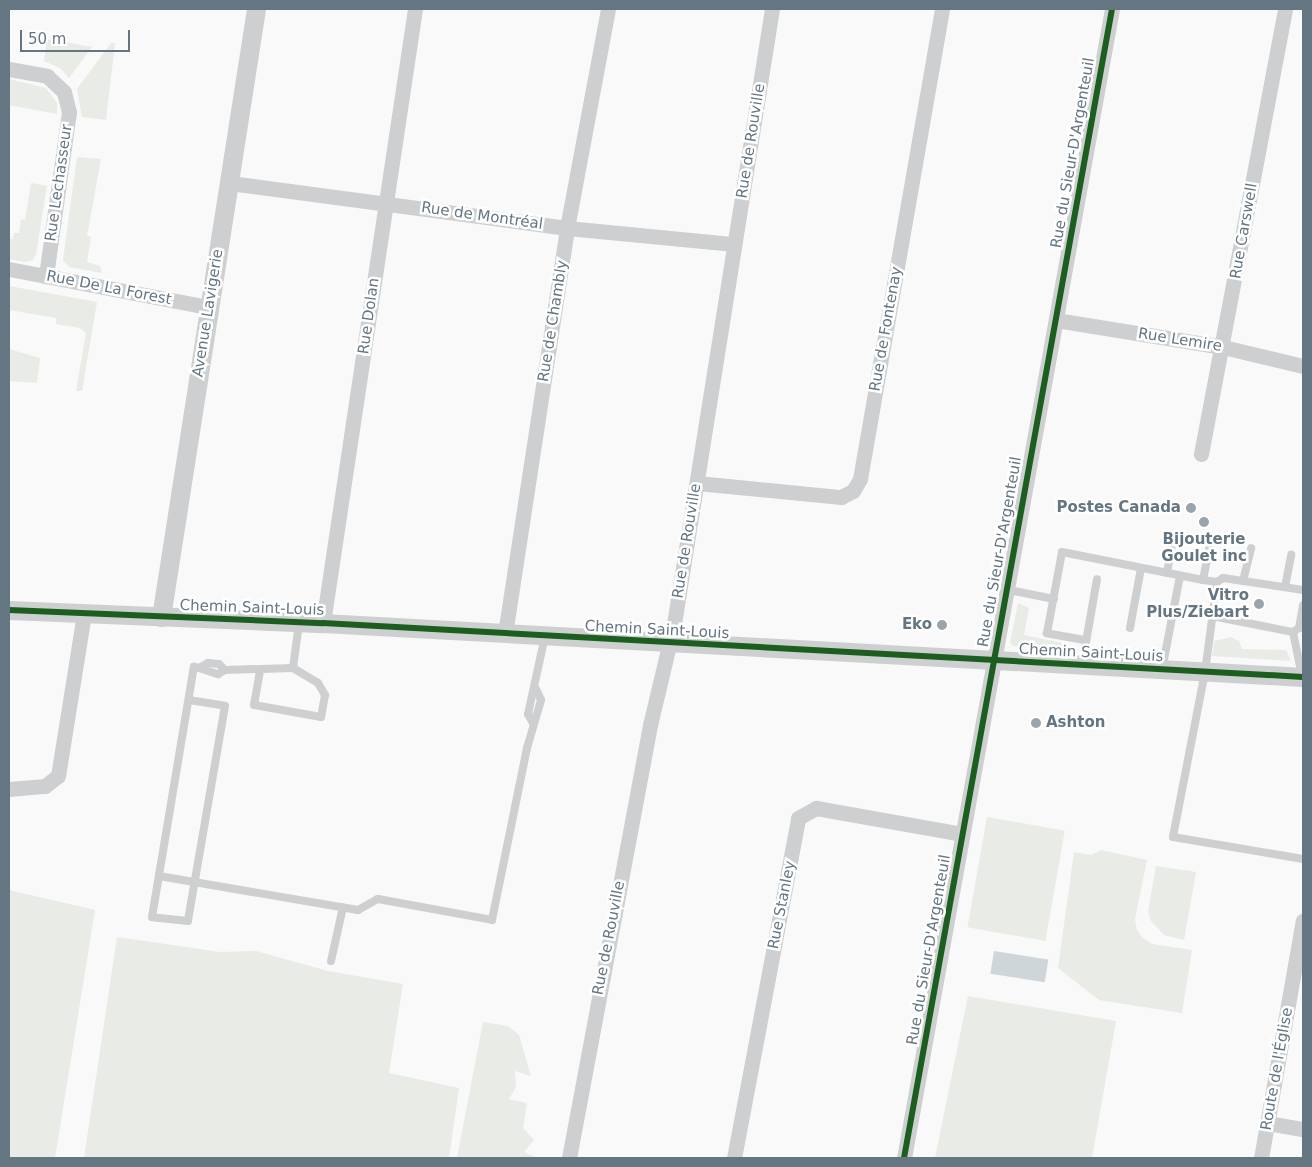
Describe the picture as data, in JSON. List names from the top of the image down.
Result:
{
  "streets": {
    "street": [
      "Rue de Rouville",
      "Rue du Sieur-D'Argenteuil",
      "Rue Lechasseur",
      "Rue de Montréal",
      "Rue Carswell",
      "Rue De La Forest",
      "Avenue Lavigerie",
      "Rue Dolan",
      "Rue de Chambly",
      "Rue de Fontenay",
      "Rue Lemire",
      "Chemin Saint-Louis",
      "Rue Stanley",
      "Route de l'Église"
    ]
  },
  "crossings": [
    ["Rue de Rouville", "Rue de Montréal"],
    ["Rue de Rouville", "Rue de Fontenay"],
    ["Rue de Rouville", "Chemin Saint-Louis"],
    ["Rue du Sieur-D'Argenteuil", "Rue Lemire"],
    ["Rue du Sieur-D'Argenteuil", "Chemin Saint-Louis"],
    ["Rue du Sieur-D'Argenteuil", "Rue Stanley"],
    ["Rue Lechasseur", "Rue De La Forest"],
    ["Rue de Montréal", "Avenue Lavigerie"],
    ["Rue de Montréal", "Rue Dolan"],
    ["Rue de Montréal", "Rue de Chambly"],
    ["Rue Carswell", "Rue Lemire"],
    ["Rue De La Forest", "Avenue Lavigerie"],
    ["Avenue Lavigerie", "Chemin Saint-Louis"],
    ["Rue Dolan", "Chemin Saint-Louis"],
    ["Rue de Chambly", "Chemin Saint-Louis"]
  ],
  "places": [
    "Postes Canada",
    "Bijouterie Goulet inc",
    "Vitro Plus/Ziebart",
    "Eko",
    "Ashton"
  ],
  "scale_bar": "50 m"
}
